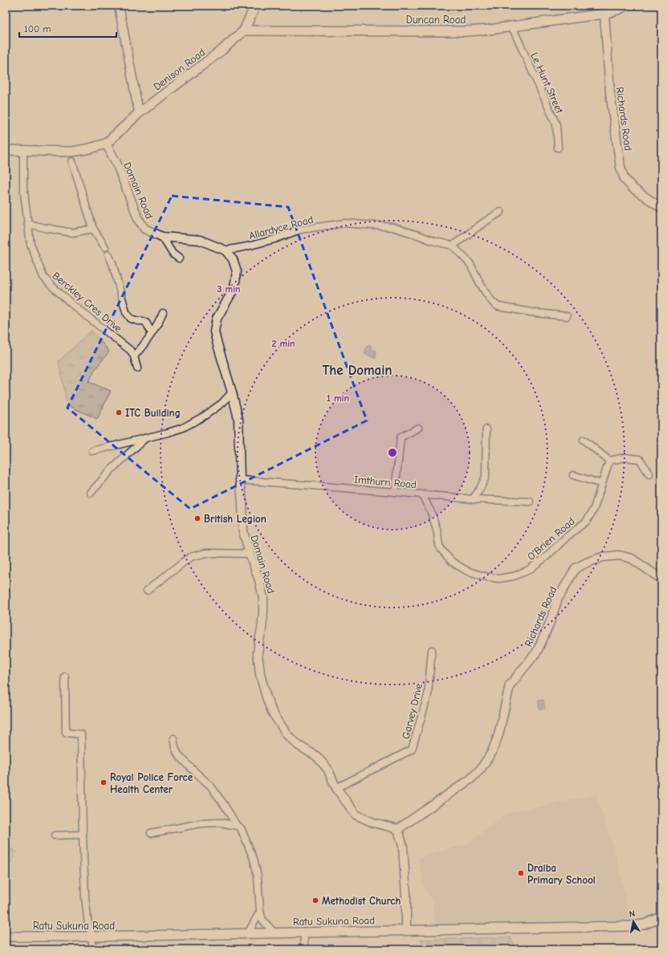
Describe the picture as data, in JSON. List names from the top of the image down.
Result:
{
  "streets": {
    "main road": ["Duncan Road", "Denison Road", "Ratu Sukuna Road"],
    "street": [
      "Le Hunt Street",
      "Richards Road",
      "Domain Road",
      "Allardyce Road",
      "Berckley Cres Drive",
      "Imthurn Road",
      "O'Brien Road",
      "Garvey Drive"
    ]
  },
  "crossings": [
    ["Duncan Road", "Denison Road"],
    ["Duncan Road", "Le Hunt Street"],
    ["Duncan Road", "Richards Road"],
    ["Denison Road", "Domain Road"],
    ["Richards Road", "Domain Road"],
    ["Domain Road", "Allardyce Road"],
    ["Domain Road", "Imthurn Road"],
    ["Domain Road", "Garvey Drive"],
    ["Imthurn Road", "O'Brien Road"]
  ],
  "districts": ["The Domain"],
  "places": [
    "ITC Building",
    "British Legion",
    "Royal Police Force Health Center",
    "Draiba Primary School",
    "Methodist Church"
  ],
  "scale_bar": "100 m",
  "north": "top",
  "rings": ["3 min", "2 min", "1 min"]
}
